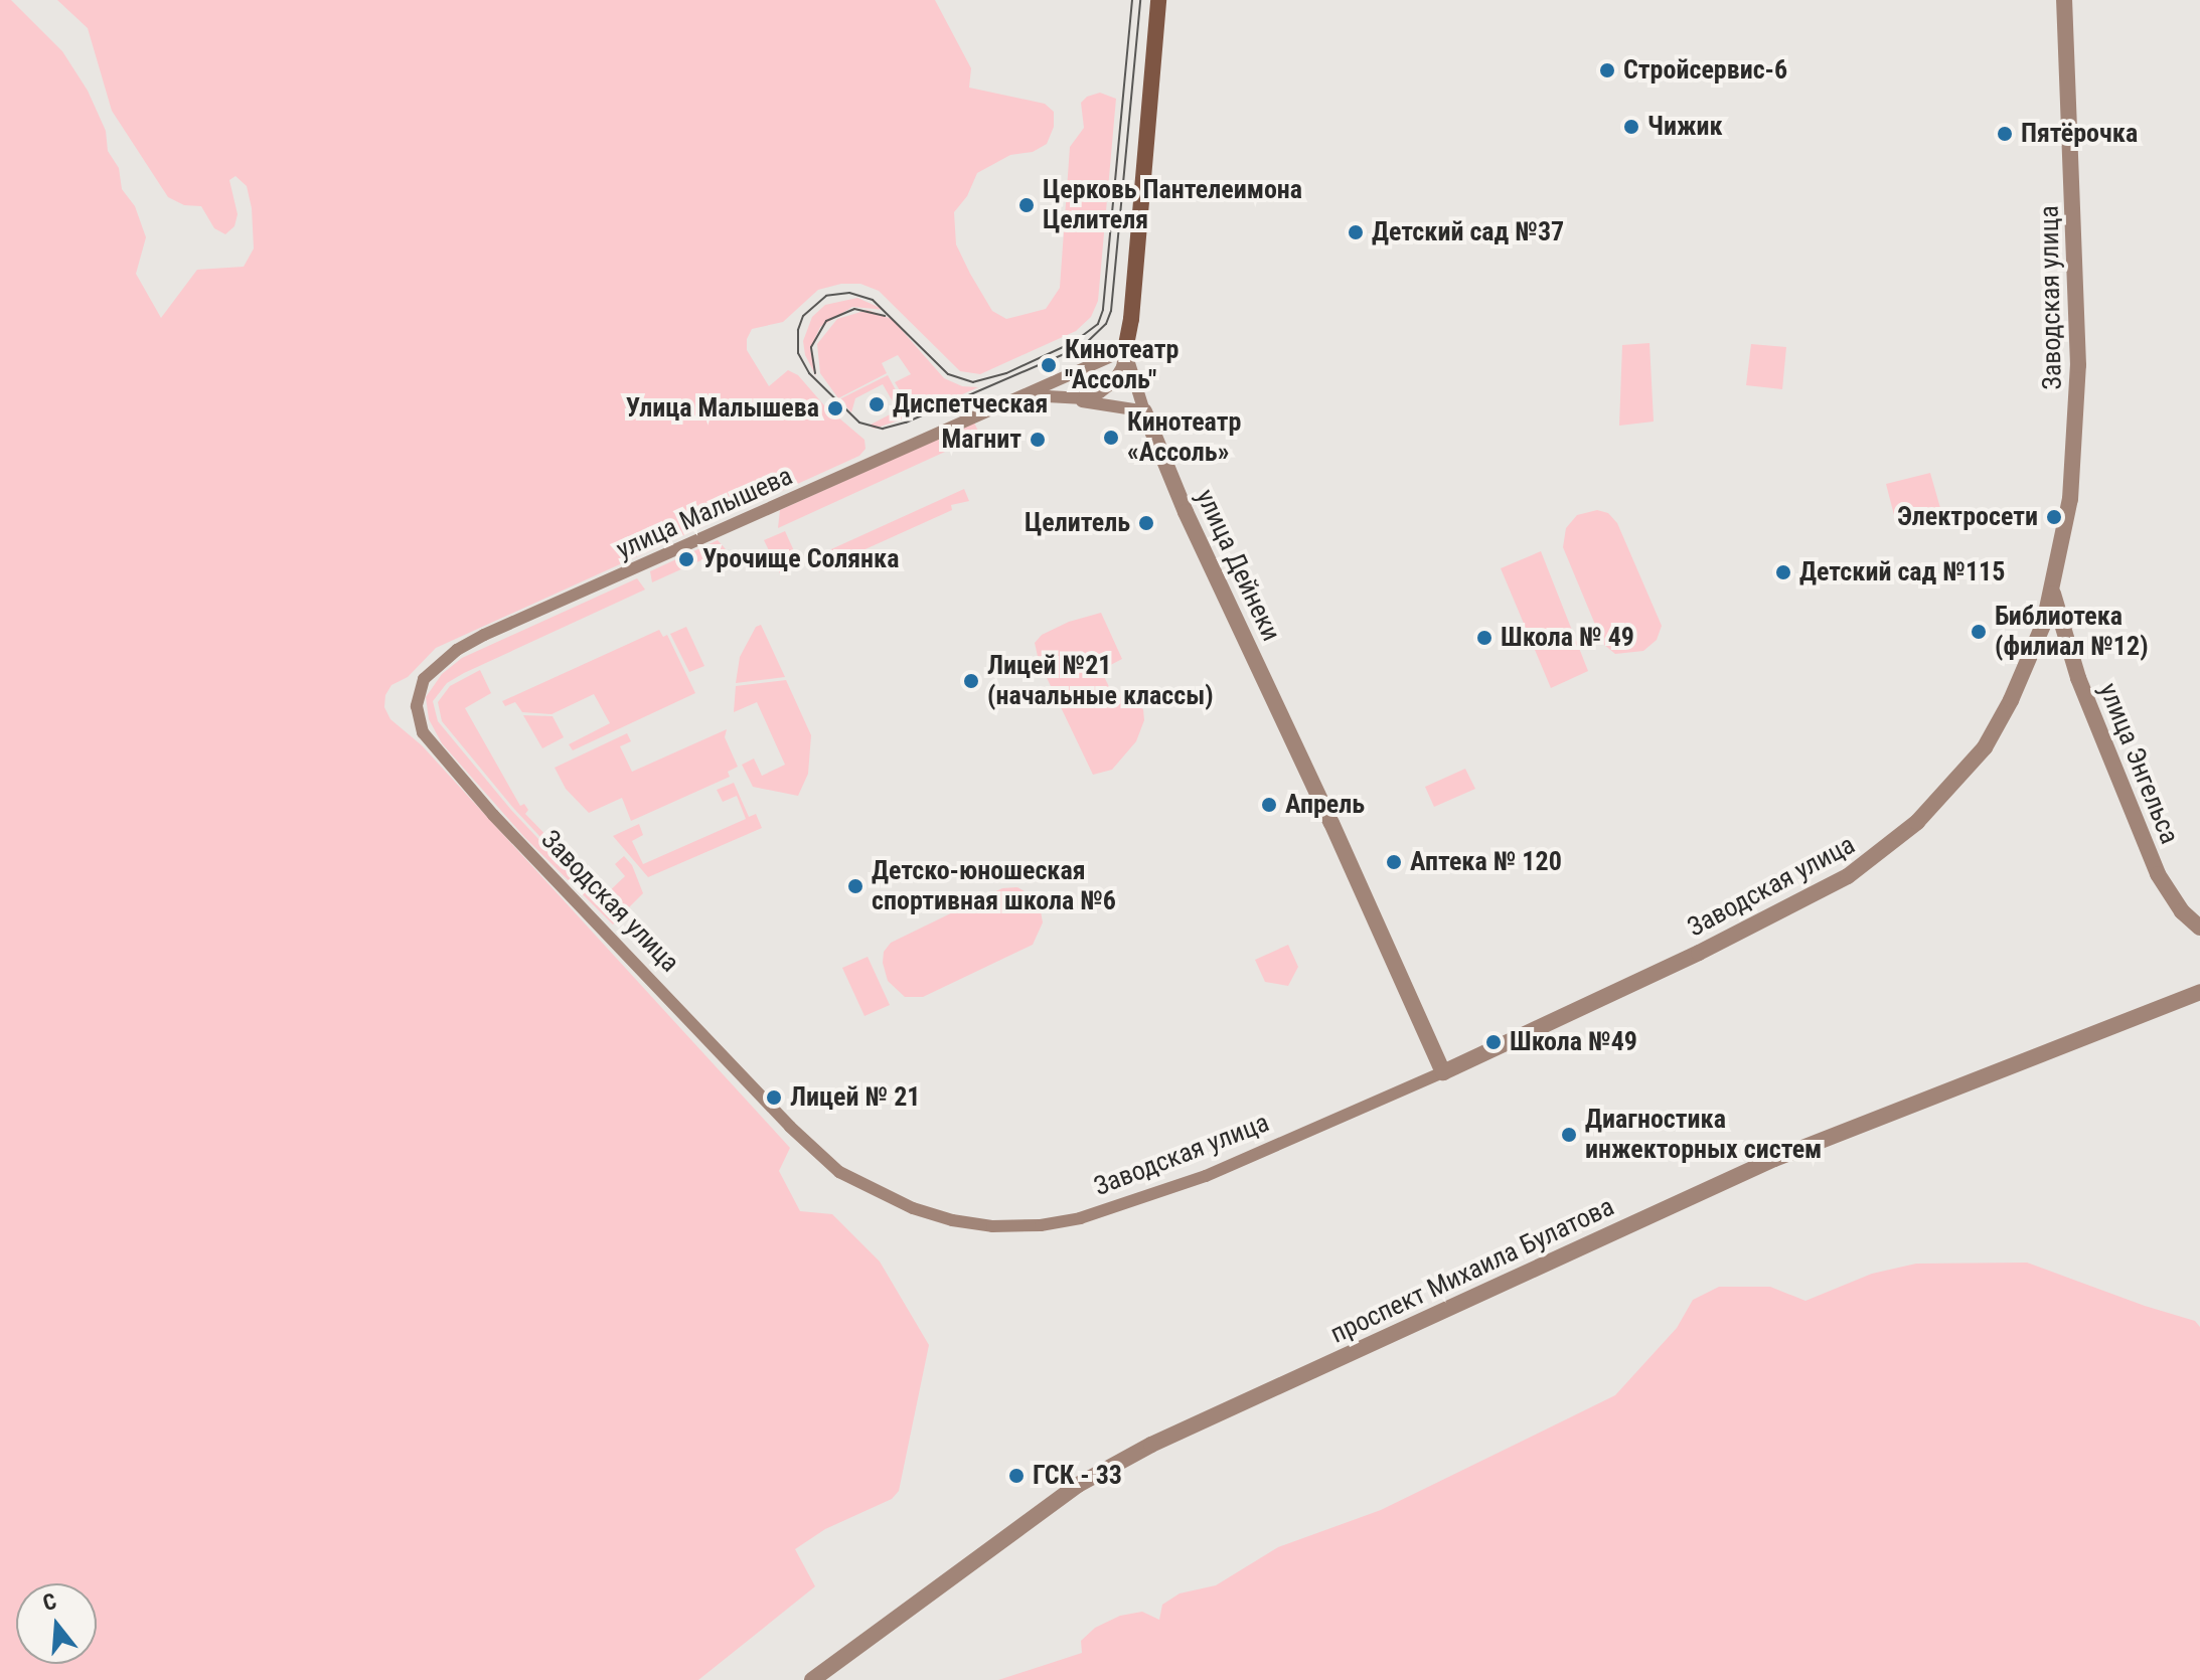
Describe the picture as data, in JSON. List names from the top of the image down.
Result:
{
  "streets": {
    "main road": ["улица Дейнеки"],
    "street": [
      "Заводская улица",
      "улица Малышева",
      "улица Энгельса",
      "проспект Михаила Булатова"
    ]
  },
  "crossings": [
    ["Заводская улица", "улица Малышева"],
    ["Заводская улица", "улица Дейнеки"],
    ["Заводская улица", "улица Энгельса"],
    ["улица Малышева", "улица Дейнеки"]
  ],
  "places": [
    "Стройсервис-6",
    "Чижик",
    "Пятёрочка",
    "Церковь Пантелеимона Целителя",
    "Детский сад №37",
    "Кинотеатр \"Ассоль\"",
    "Диспетческая",
    "Улица Малышева",
    "Кинотеатр «Ассоль»",
    "Магнит",
    "Электросети",
    "Целитель",
    "Урочище Солянка",
    "Детский сад №115",
    "Библиотека (филиал №12)",
    "Школа № 49",
    "Лицей №21 (начальные классы)",
    "Апрель",
    "Аптека № 120",
    "Детско-юношеская спортивная школа №6",
    "Школа №49",
    "Лицей № 21",
    "Диагностика инжекторных систем",
    "ГСК - 33"
  ],
  "north": "top"
}
